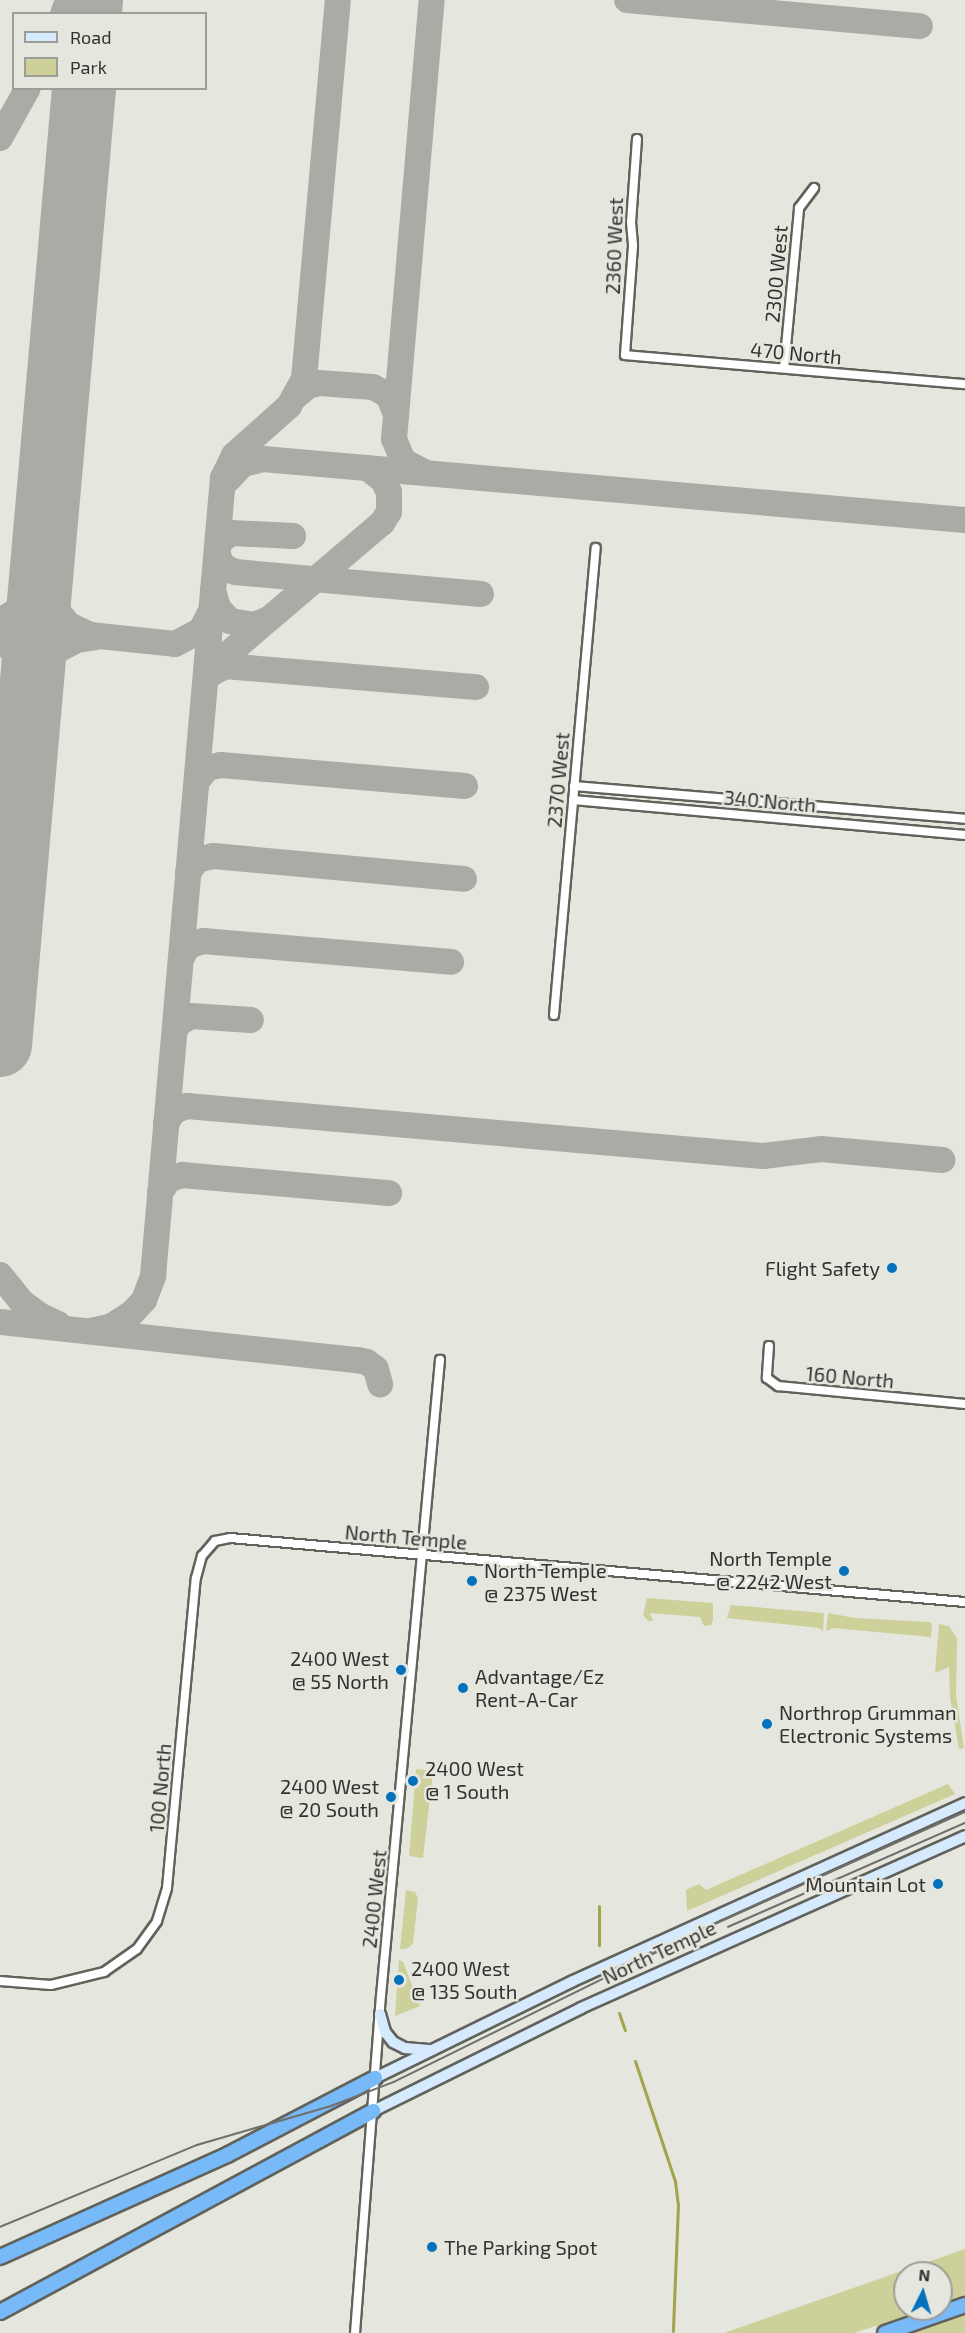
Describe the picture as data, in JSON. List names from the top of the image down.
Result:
{
  "streets": {
    "main road": ["North Temple"],
    "street": [
      "2360 West",
      "2300 West",
      "470 North",
      "2370 West",
      "340 North",
      "160 North",
      "100 North",
      "2400 West"
    ]
  },
  "crossings": [
    ["2360 West", "470 North"],
    ["2300 West", "470 North"],
    ["2370 West", "340 North"],
    ["North Temple", "100 North"],
    ["North Temple", "2400 West"]
  ],
  "places": [
    "Flight Safety",
    "North Temple @ 2242 West",
    "North Temple @ 2375 West",
    "2400 West @ 55 North",
    "Advantage/Ez Rent-A-Car",
    "Northrop Grumman Electronic Systems",
    "2400 West @ 1 South",
    "2400 West @ 20 South",
    "Mountain Lot",
    "2400 West @ 135 South",
    "The Parking Spot"
  ],
  "legend": ["Road", "Park"],
  "north": "top"
}
